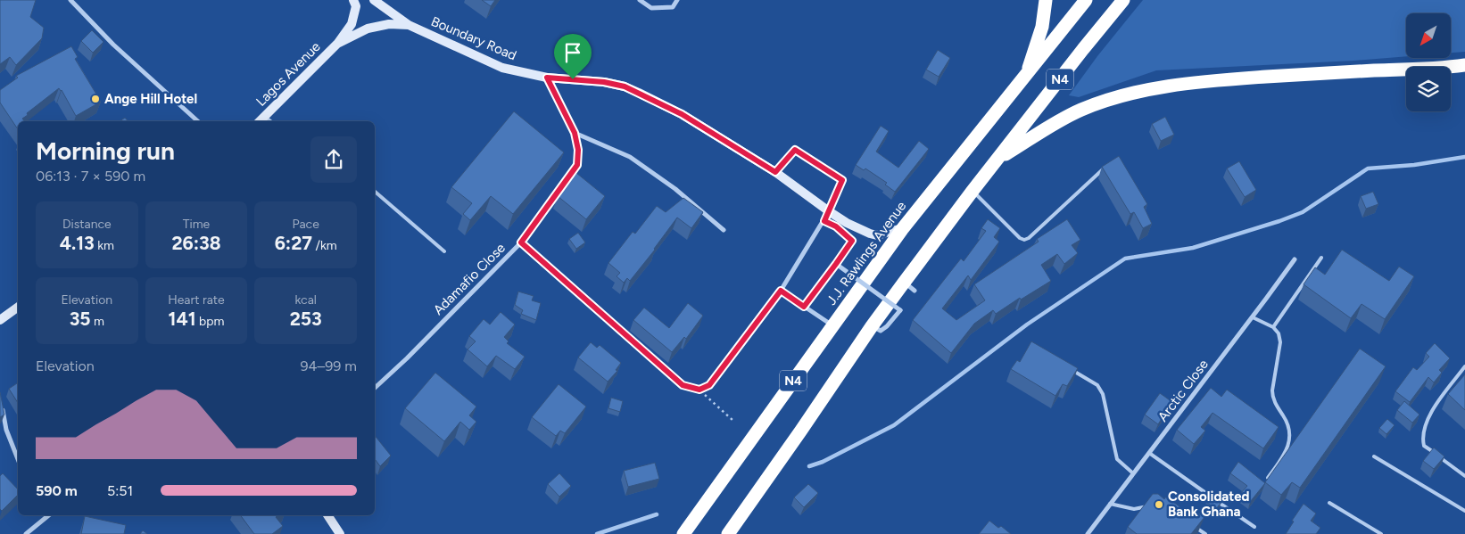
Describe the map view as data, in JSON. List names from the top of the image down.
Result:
{
  "streets": {
    "highway": ["N4", "J.J. Rawlings Avenue"],
    "main road": ["Boundary Road", "Lagos Avenue"],
    "street": ["Adamafio Close", "Arctic Close"]
  },
  "crossings": [
    ["Boundary Road", "Lagos Avenue"],
    ["Boundary Road", "J.J. Rawlings Avenue"],
    ["Boundary Road", "Adamafio Close"]
  ],
  "places": ["Ange Hill Hotel", "Consolidated Bank Ghana"],
  "north": "bottom left",
  "page": {
    "heading": ["Morning run", "06:13 · 7 × 590 m"],
    "stats": [
      ["Distance", "4.13 km"],
      ["Time", "26:38"],
      ["Pace", "6:27 /km"],
      ["Elevation", "35 m"],
      ["Heart rate", "141 bpm"],
      ["kcal", "253"]
    ],
    "chart": ["Elevation", "94–99 m"],
    "list": [
      {
        "name": "590 m",
        "note": "5:51"
      }
    ]
  }
}
